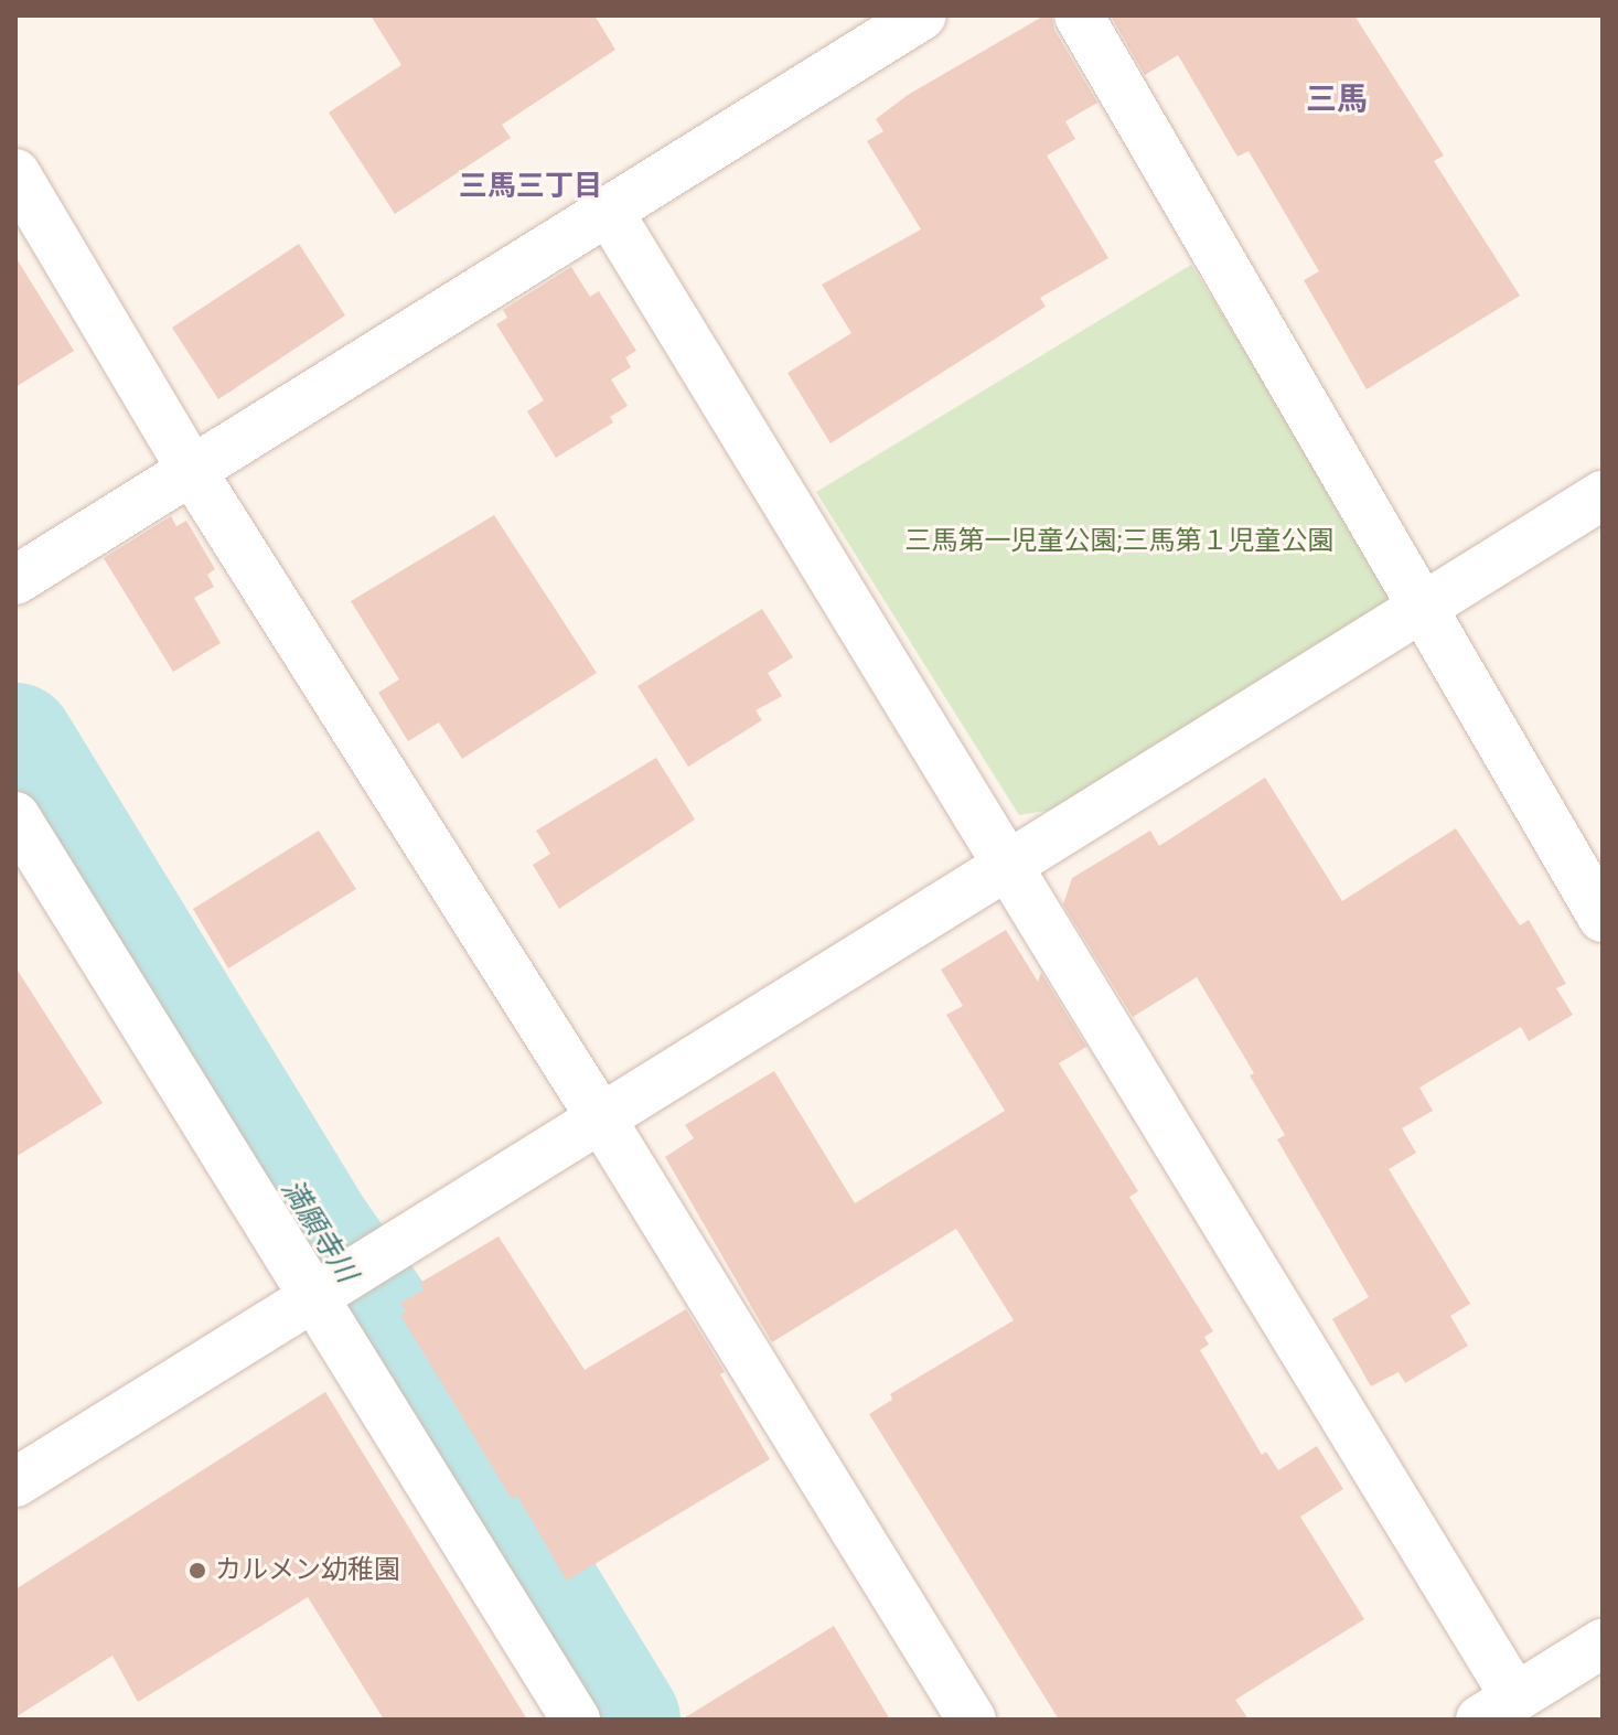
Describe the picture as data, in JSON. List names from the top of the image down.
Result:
{
  "districts": ["三馬", "三馬三丁目"],
  "water": ["満願寺川"],
  "parks": ["三馬第一児童公園;三馬第１児童公園"],
  "places": ["カルメン幼稚園"]
}
